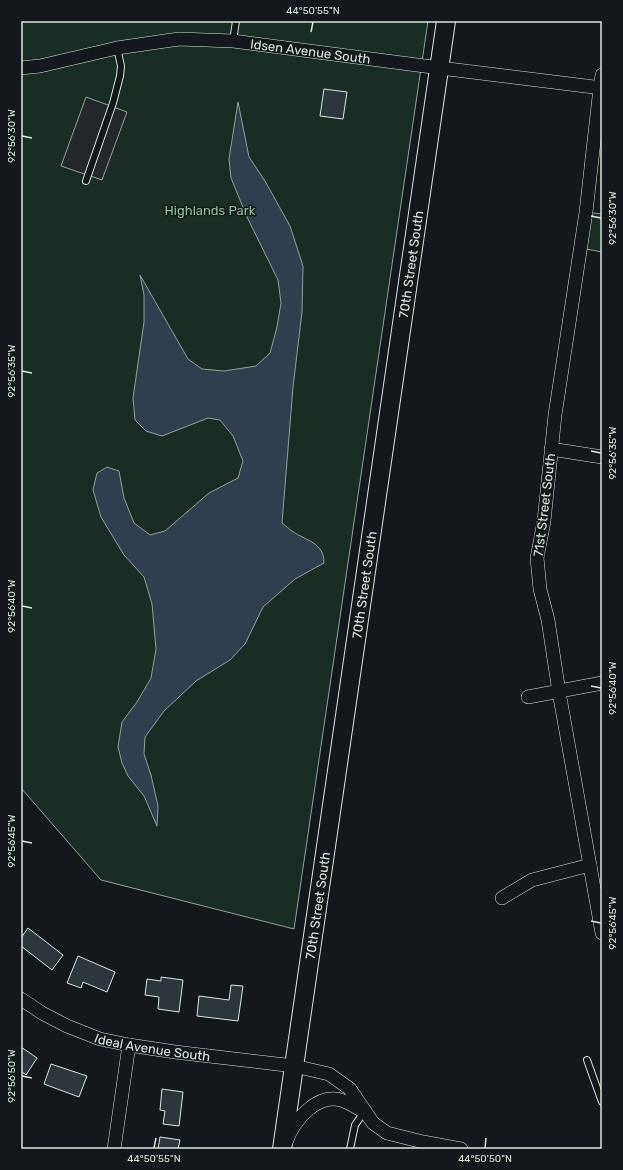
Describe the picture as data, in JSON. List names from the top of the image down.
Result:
{
  "streets": {
    "main road": ["70th Street South"],
    "street": ["Idsen Avenue South", "71st Street South", "Ideal Avenue South"]
  },
  "crossings": [
    ["Idsen Avenue South", "70th Street South"],
    ["Idsen Avenue South", "71st Street South"],
    ["70th Street South", "Ideal Avenue South"]
  ],
  "parks": ["Highlands Park"],
  "coordinates": [
    "44°50'55\"N",
    "92°56'30\"W",
    "92°56'35\"W",
    "92°56'40\"W",
    "92°56'45\"W",
    "92°56'50\"W",
    "44°50'50\"N"
  ]
}
